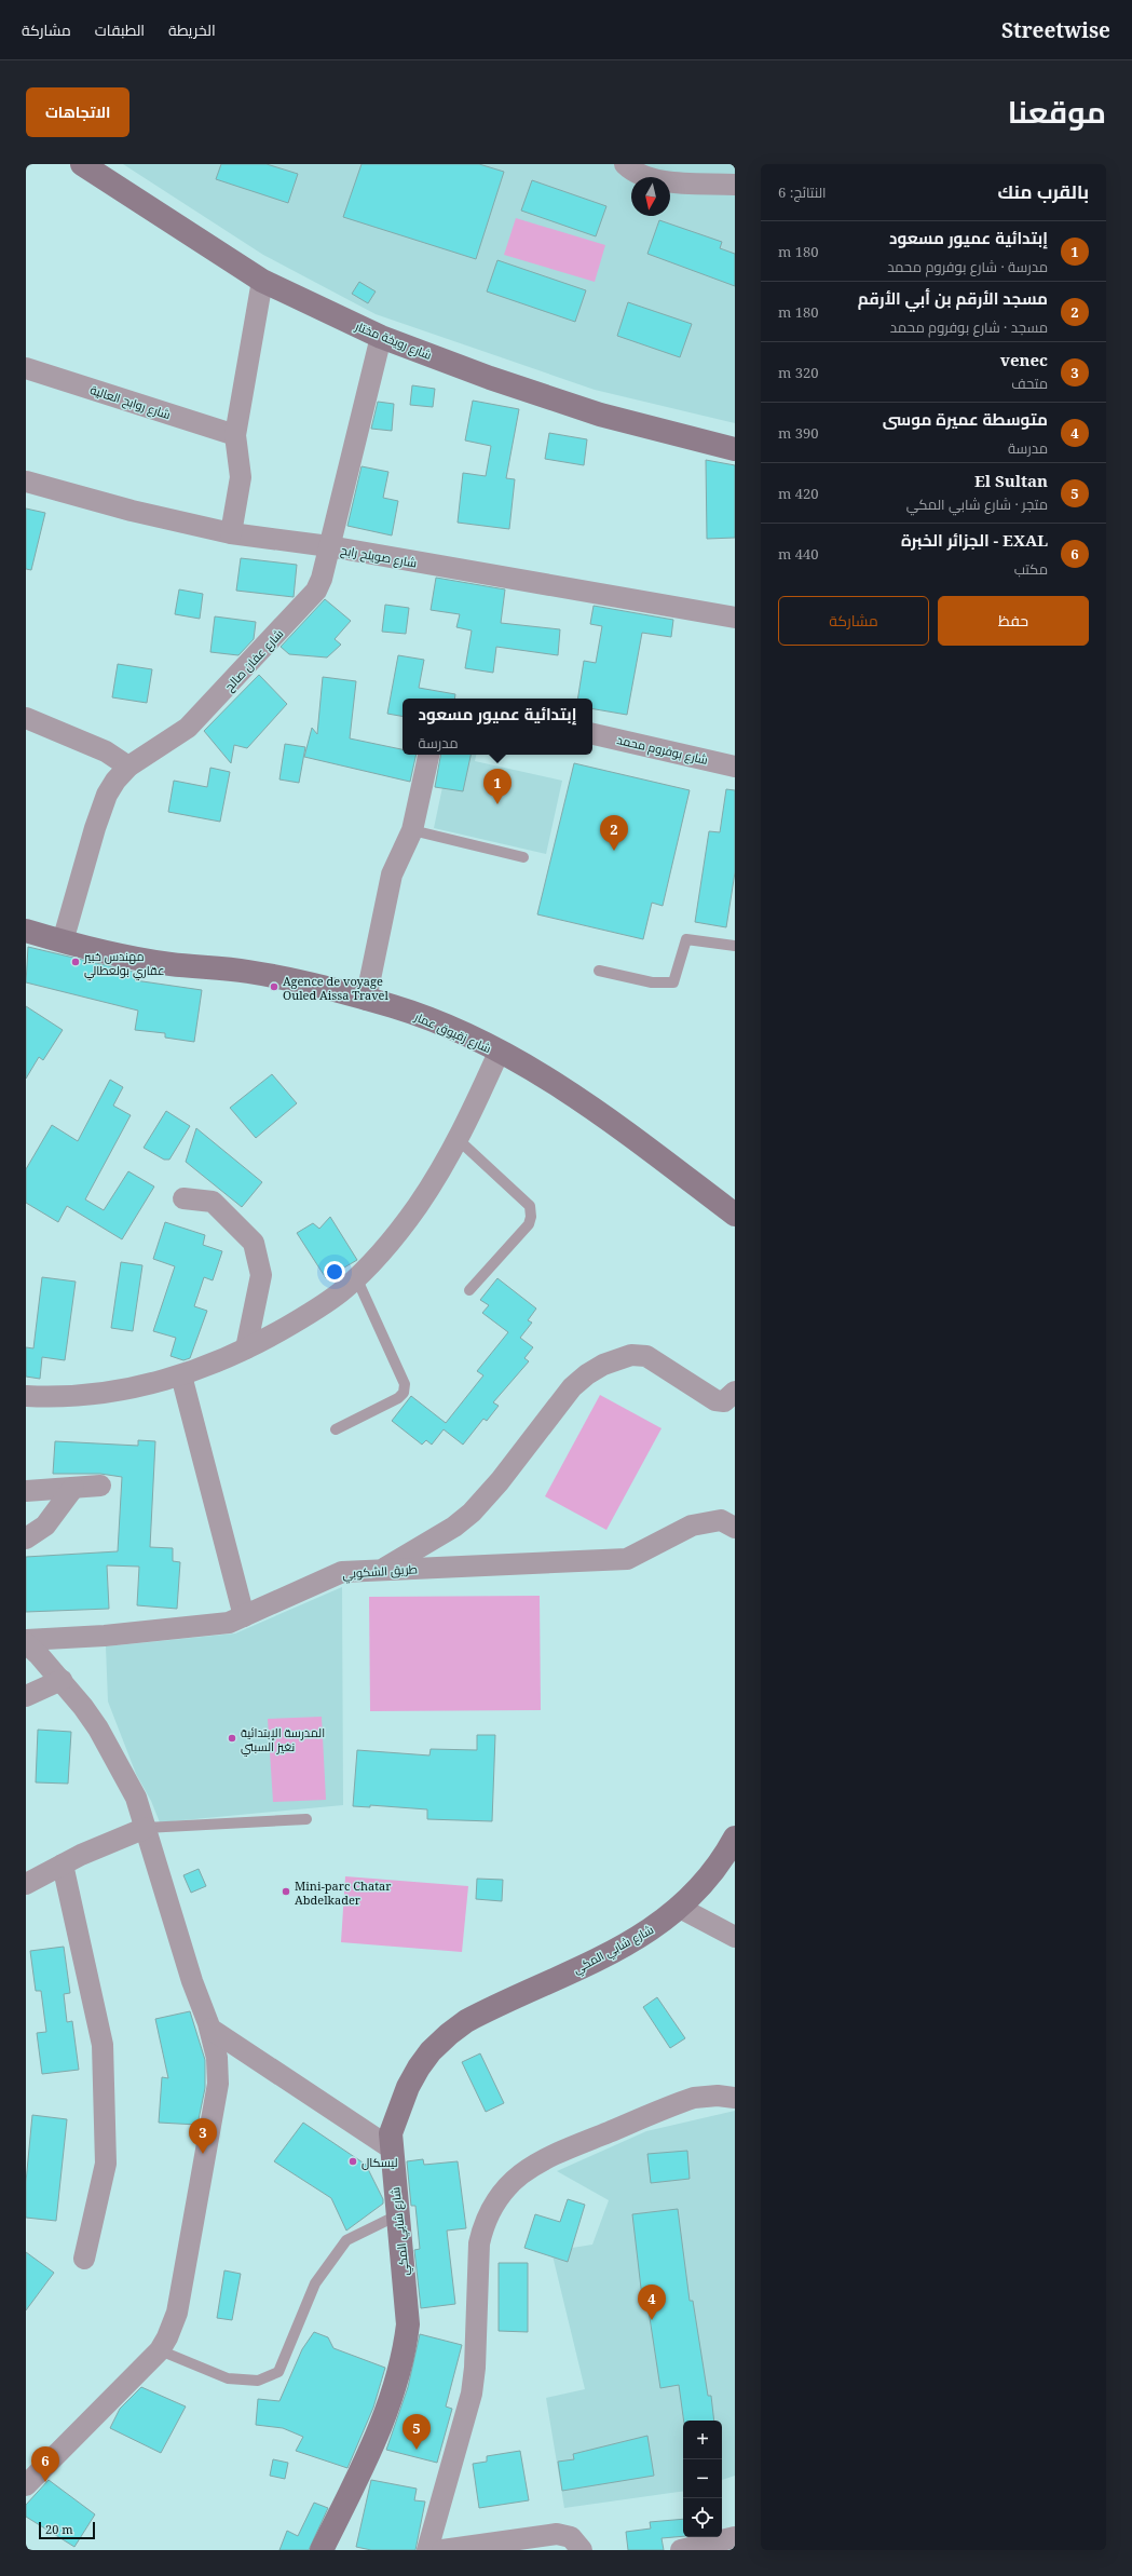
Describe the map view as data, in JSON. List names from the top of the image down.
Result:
{
  "streets": {
    "main road": ["شارع رويخة مختار", "شارع زقيوق عمار", "شارع شابي المكي"],
    "street": [
      "شارع روابح العالية",
      "شارع صويلح رابح",
      "شارع عفان صالح",
      "شارع بوفروم محمد",
      "طريق الشكوبي"
    ]
  },
  "crossings": [
    ["شارع رويخة مختار", "شارع عفان صالح"],
    ["شارع صويلح رابح", "شارع عفان صالح"],
    ["شارع عفان صالح", "شارع زقيوق عمار"]
  ],
  "places": [
    "مهندس خبير عقاري بولعطالي",
    "Agence de voyage Ouled Aissa Travel",
    "المدرسة الإبتدائية نغيز السبتي",
    "Mini-parc Chatar Abdelkader",
    "ليسكال"
  ],
  "scale_bar": "20 m",
  "north": "bottom",
  "page": {
    "header": "Streetwise",
    "nav": ["الخريطة", "الطبقات", "مشاركة"],
    "title": "موقعنا",
    "buttons": [
      "الاتجاهات",
      ["حفظ", "مشاركة"]
    ],
    "heading": ["بالقرب منك", "النتائج: 6"],
    "list": [
      {
        "mark": "1",
        "name": "إبتدائية عميور مسعود",
        "note": "مدرسة · شارع بوفروم محمد",
        "value": "180 m"
      },
      {
        "mark": "2",
        "name": "مسجد الأرقم بن أبي الأرقم",
        "note": "مسجد · شارع بوفروم محمد",
        "value": "180 m"
      },
      {
        "mark": "3",
        "name": "venec",
        "note": "متحف",
        "value": "320 m"
      },
      {
        "mark": "4",
        "name": "متوسطة عميرة موسى",
        "note": "مدرسة",
        "value": "390 m"
      },
      {
        "mark": "5",
        "name": "El Sultan",
        "note": "متجر · شارع شابي المكي",
        "value": "420 m"
      },
      {
        "mark": "6",
        "name": "EXAL - الجزائر الخبرة",
        "note": "مكتب",
        "value": "440 m"
      }
    ],
    "popup": ["إبتدائية عميور مسعود", "مدرسة"],
    "pins": [
      "1",
      "2",
      "3",
      "4",
      "5",
      "6"
    ],
    "map_buttons": ["+", "−"],
    "scale": "20 m"
  }
}
